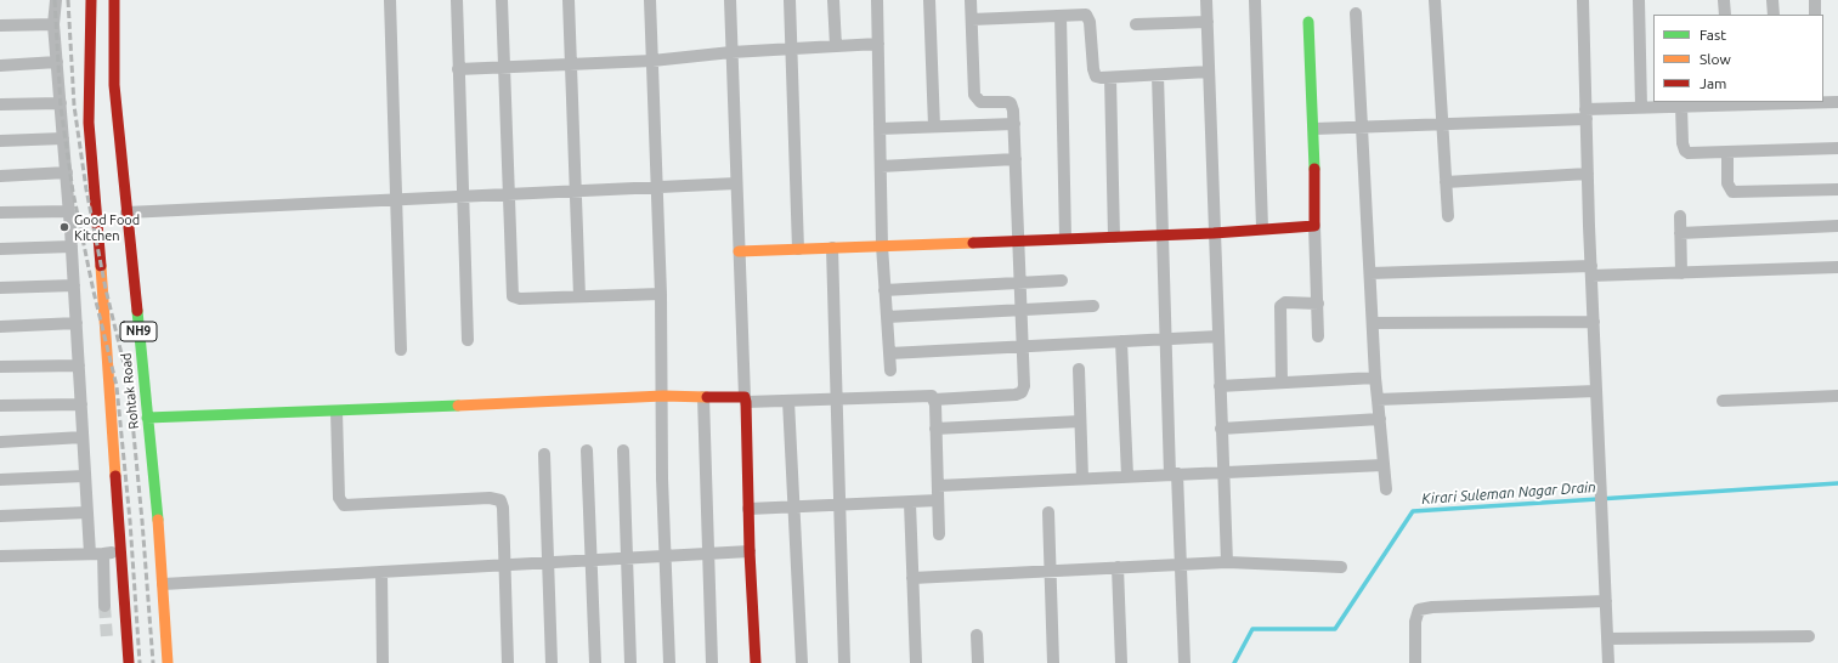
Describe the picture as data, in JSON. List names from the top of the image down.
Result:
{
  "streets": {
    "main road": ["NH9", "Rohtak Road"]
  },
  "water": ["Kirari Suleman Nagar Drain"],
  "places": ["Good Food Kitchen"],
  "legend": ["Fast", "Slow", "Jam"]
}
